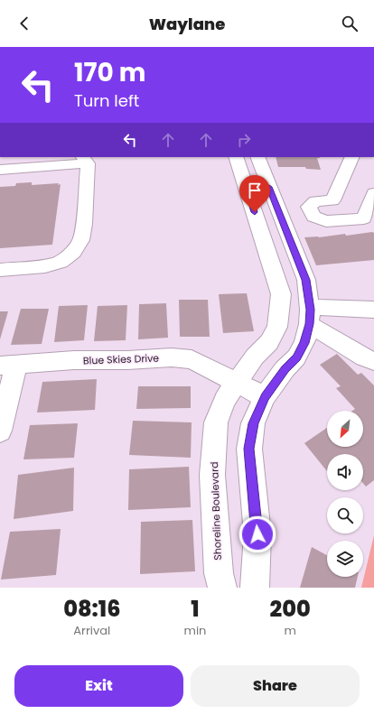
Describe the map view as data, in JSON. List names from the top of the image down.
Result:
{
  "streets": {
    "street": ["Blue Skies Drive", "Shoreline Boulevard"]
  },
  "crossings": [
    ["Blue Skies Drive", "Shoreline Boulevard"]
  ],
  "north": "bottom left",
  "page": {
    "header": "Waylane",
    "turn": ["170 m", "Turn left"],
    "eta": [
      "08:16",
      "Arrival",
      "1",
      "min",
      "200",
      "m"
    ],
    "buttons": ["Exit", "Share"]
  }
}
